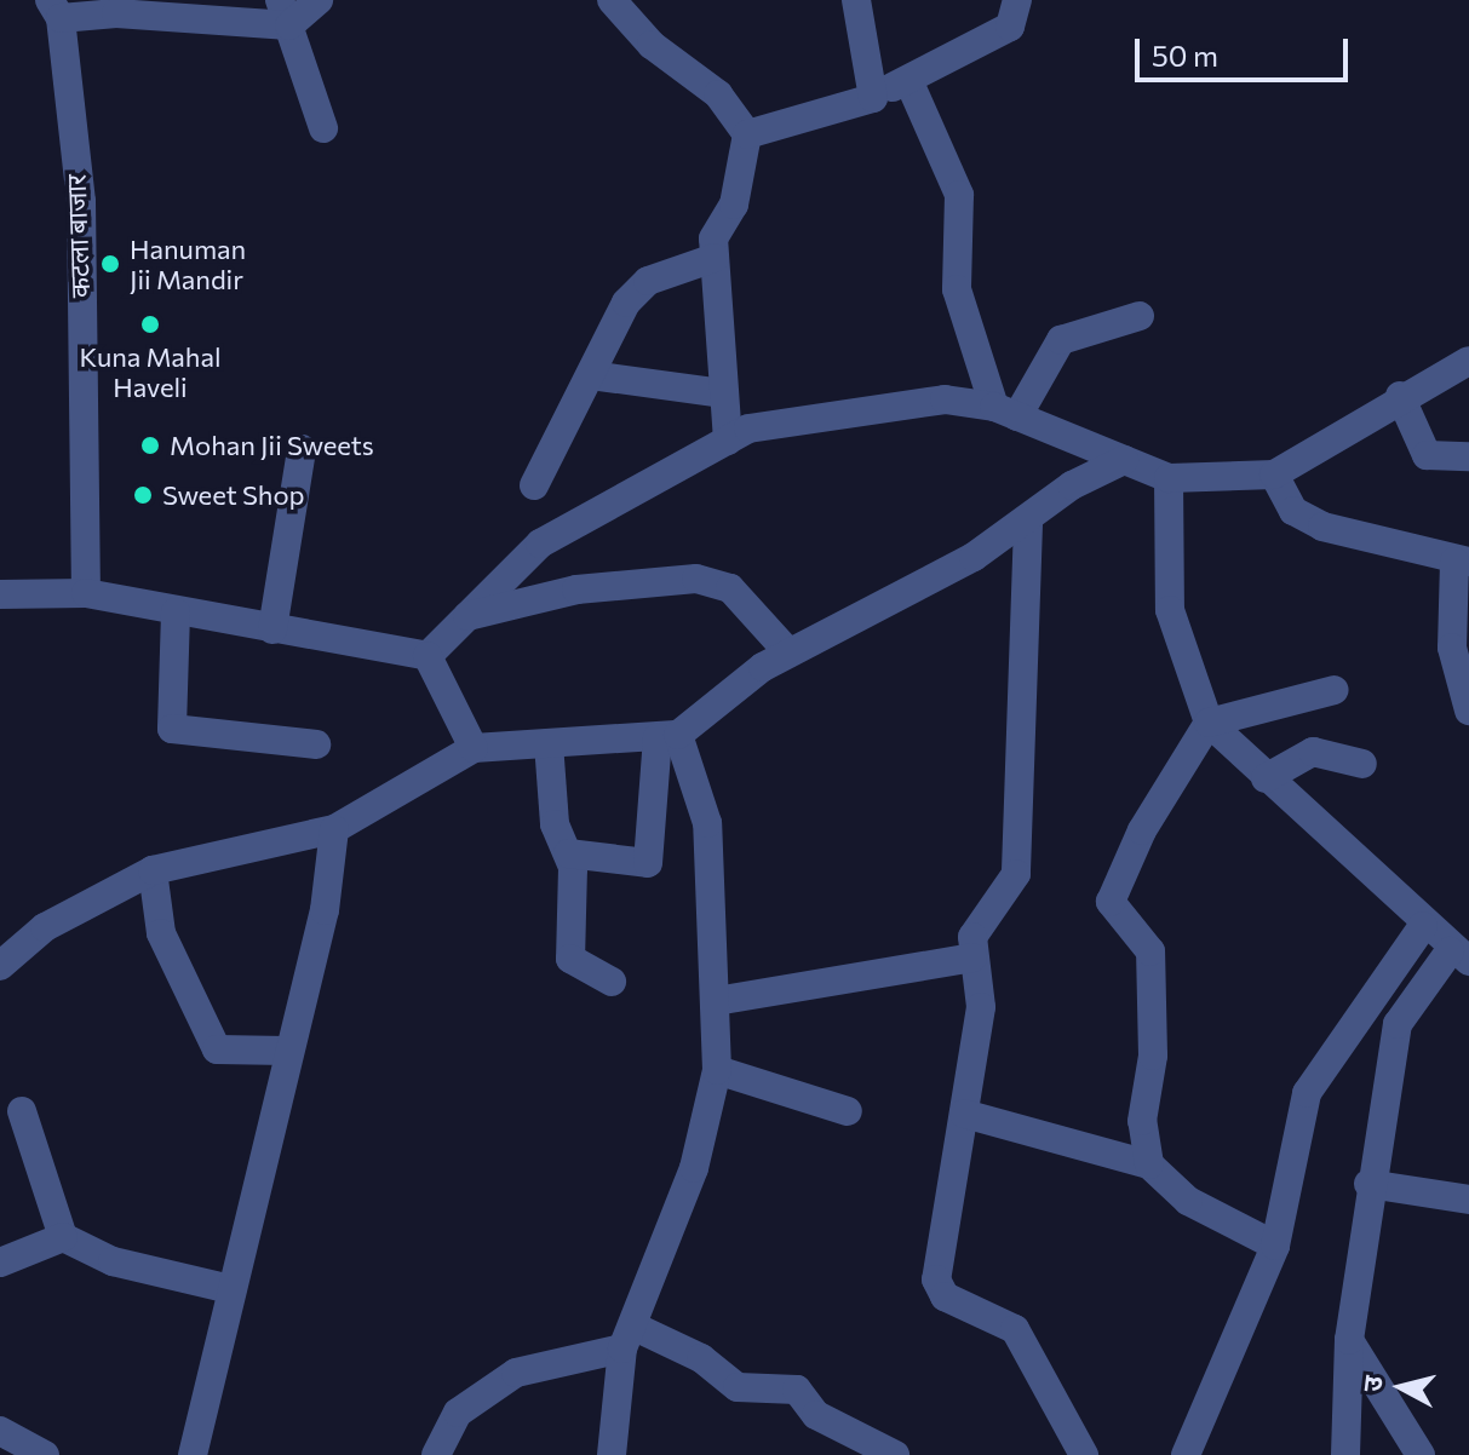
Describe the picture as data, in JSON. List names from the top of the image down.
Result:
{
  "streets": {
    "street": ["कटला बाजार"]
  },
  "places": [
    "Hanuman Jii Mandir",
    "Kuna Mahal Haveli",
    "Mohan Jii Sweets",
    "Sweet Shop"
  ],
  "scale_bar": "50 m",
  "north": "left"
}
